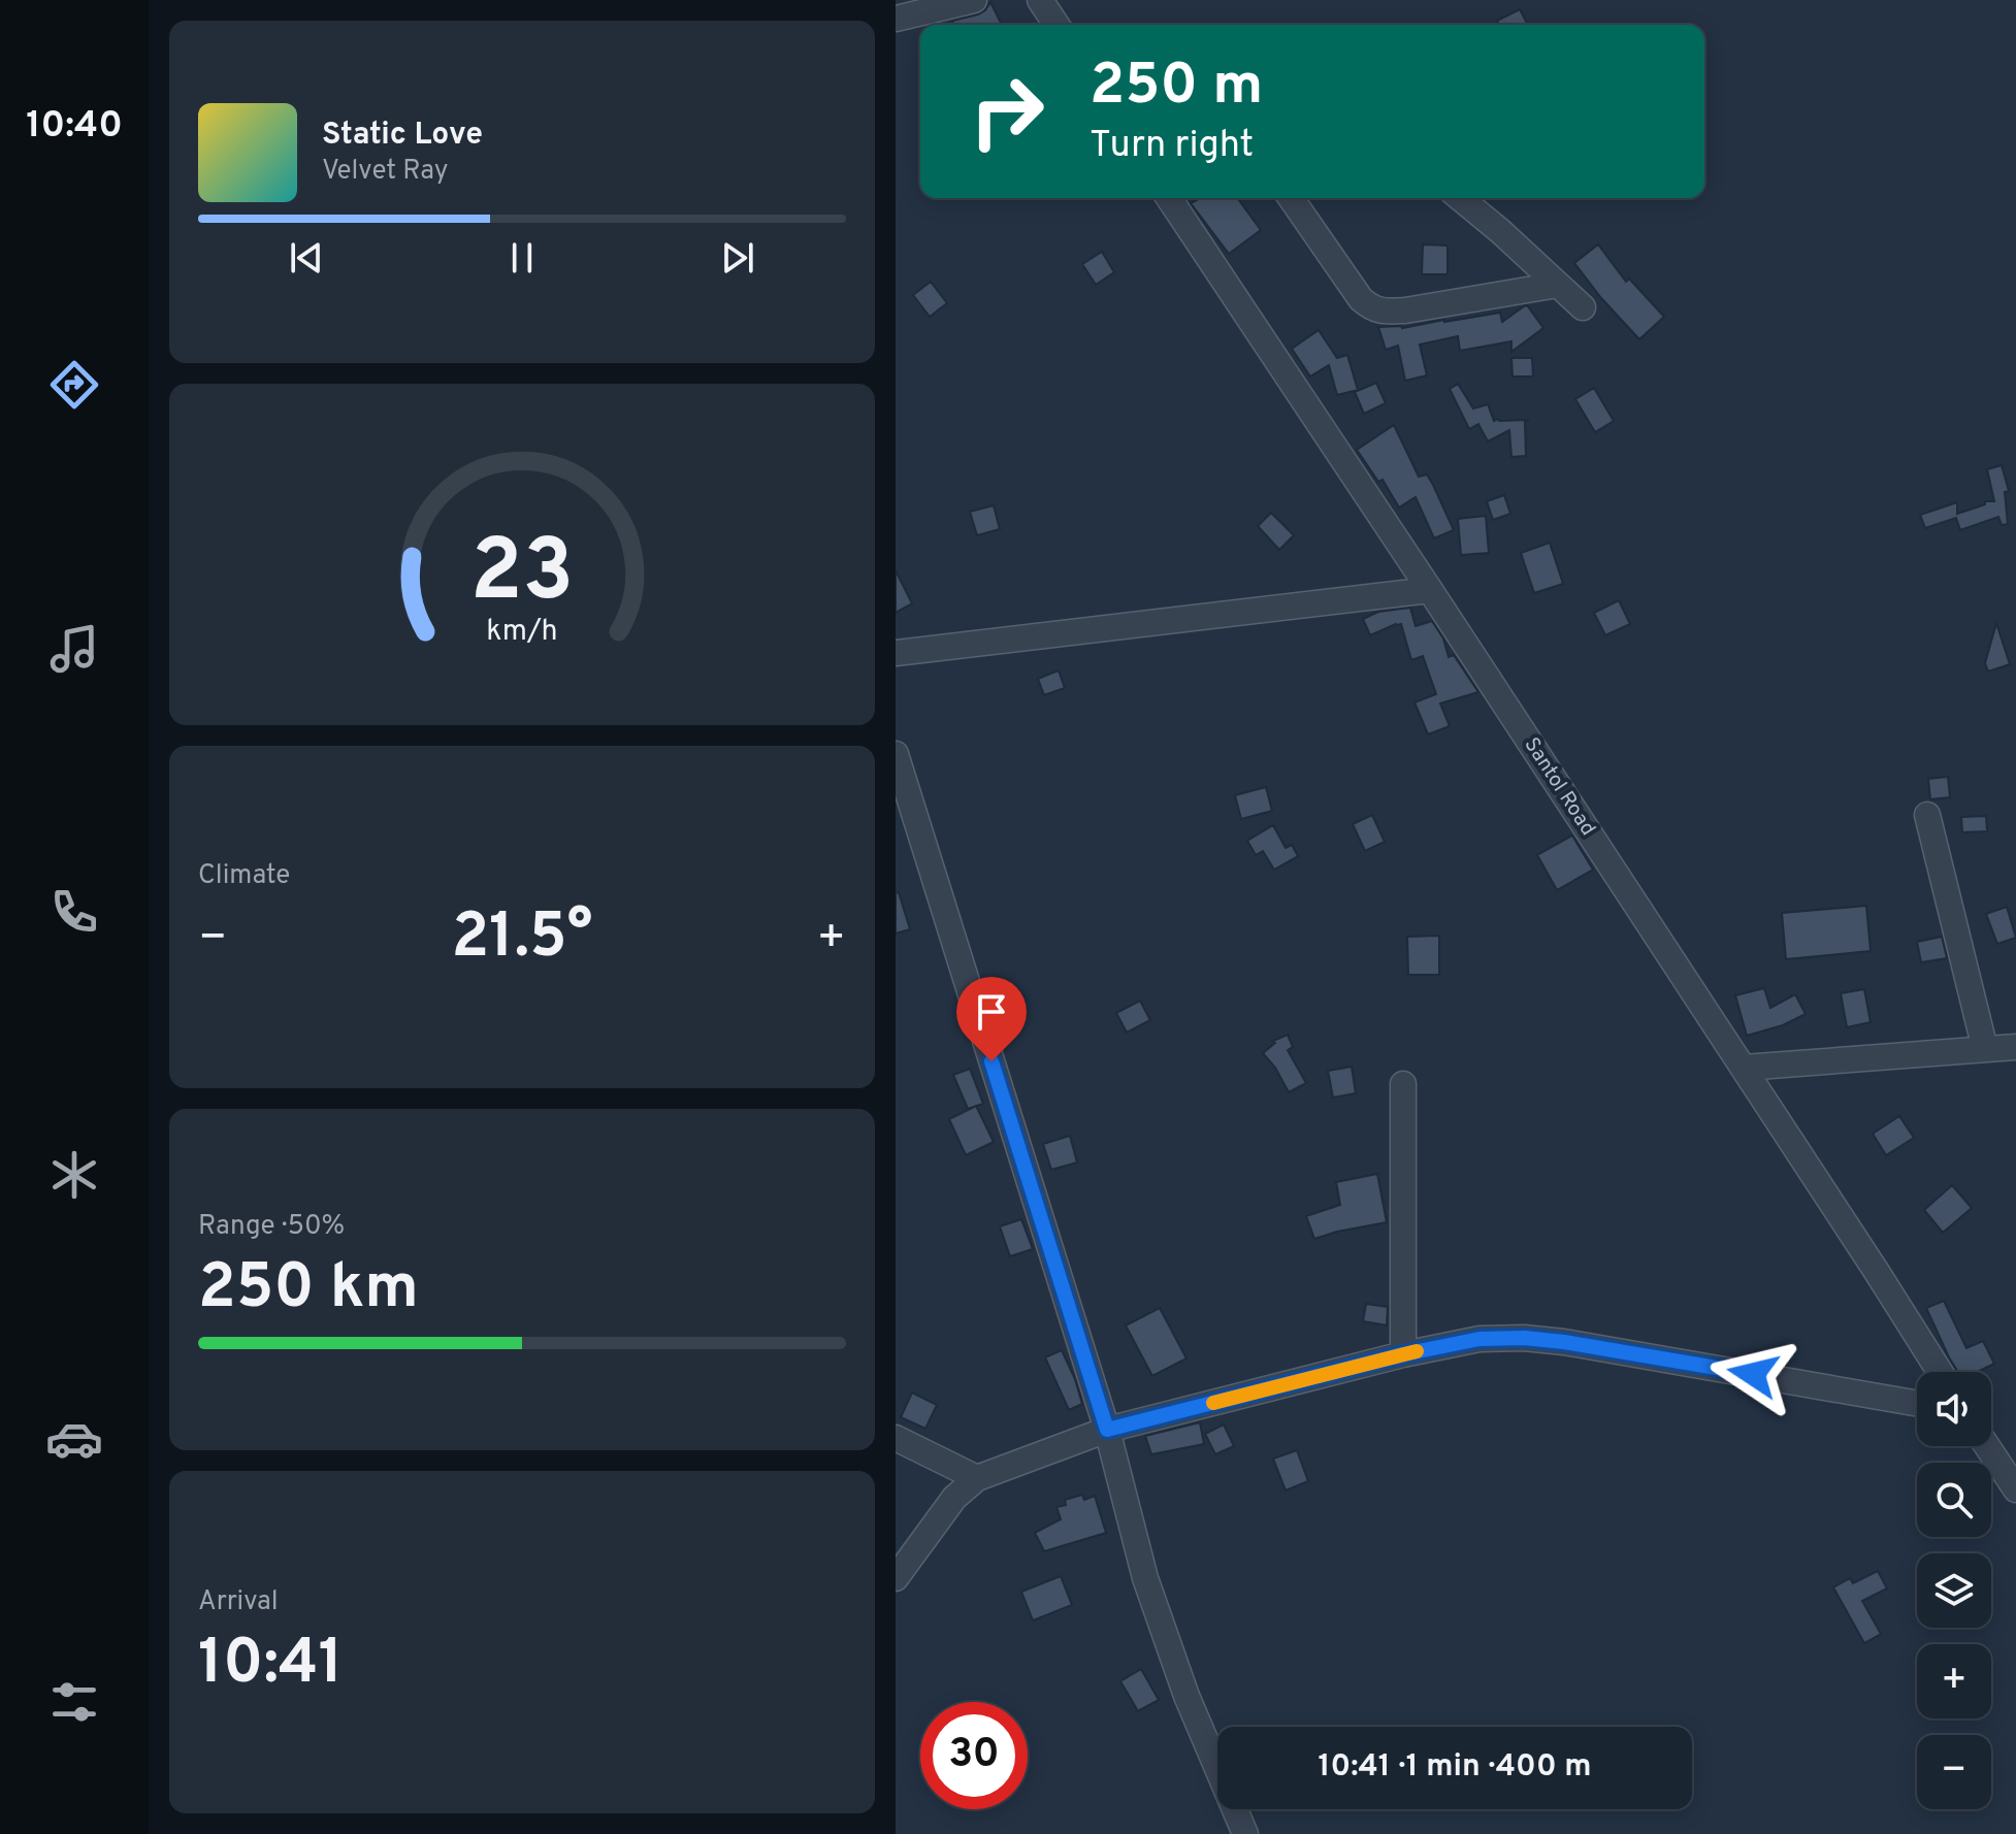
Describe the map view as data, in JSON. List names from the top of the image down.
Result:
{
  "streets": {
    "street": ["Santol Road"]
  },
  "page": {
    "tabs": "10:40",
    "turn": ["250 m", "Turn right"],
    "song": ["Static Love", "Velvet Ray"],
    "tile": [
      "Climate",
      ["Range · 50%", "250 km"],
      ["Arrival", "10:41"]
    ],
    "heat": ["−", "21.5°", "+"],
    "map_buttons": ["+", "−"],
    "limit": "30",
    "trip": "10:41 · 1 min · 400 m",
    "gauge": ["23", "km/h"]
  }
}
